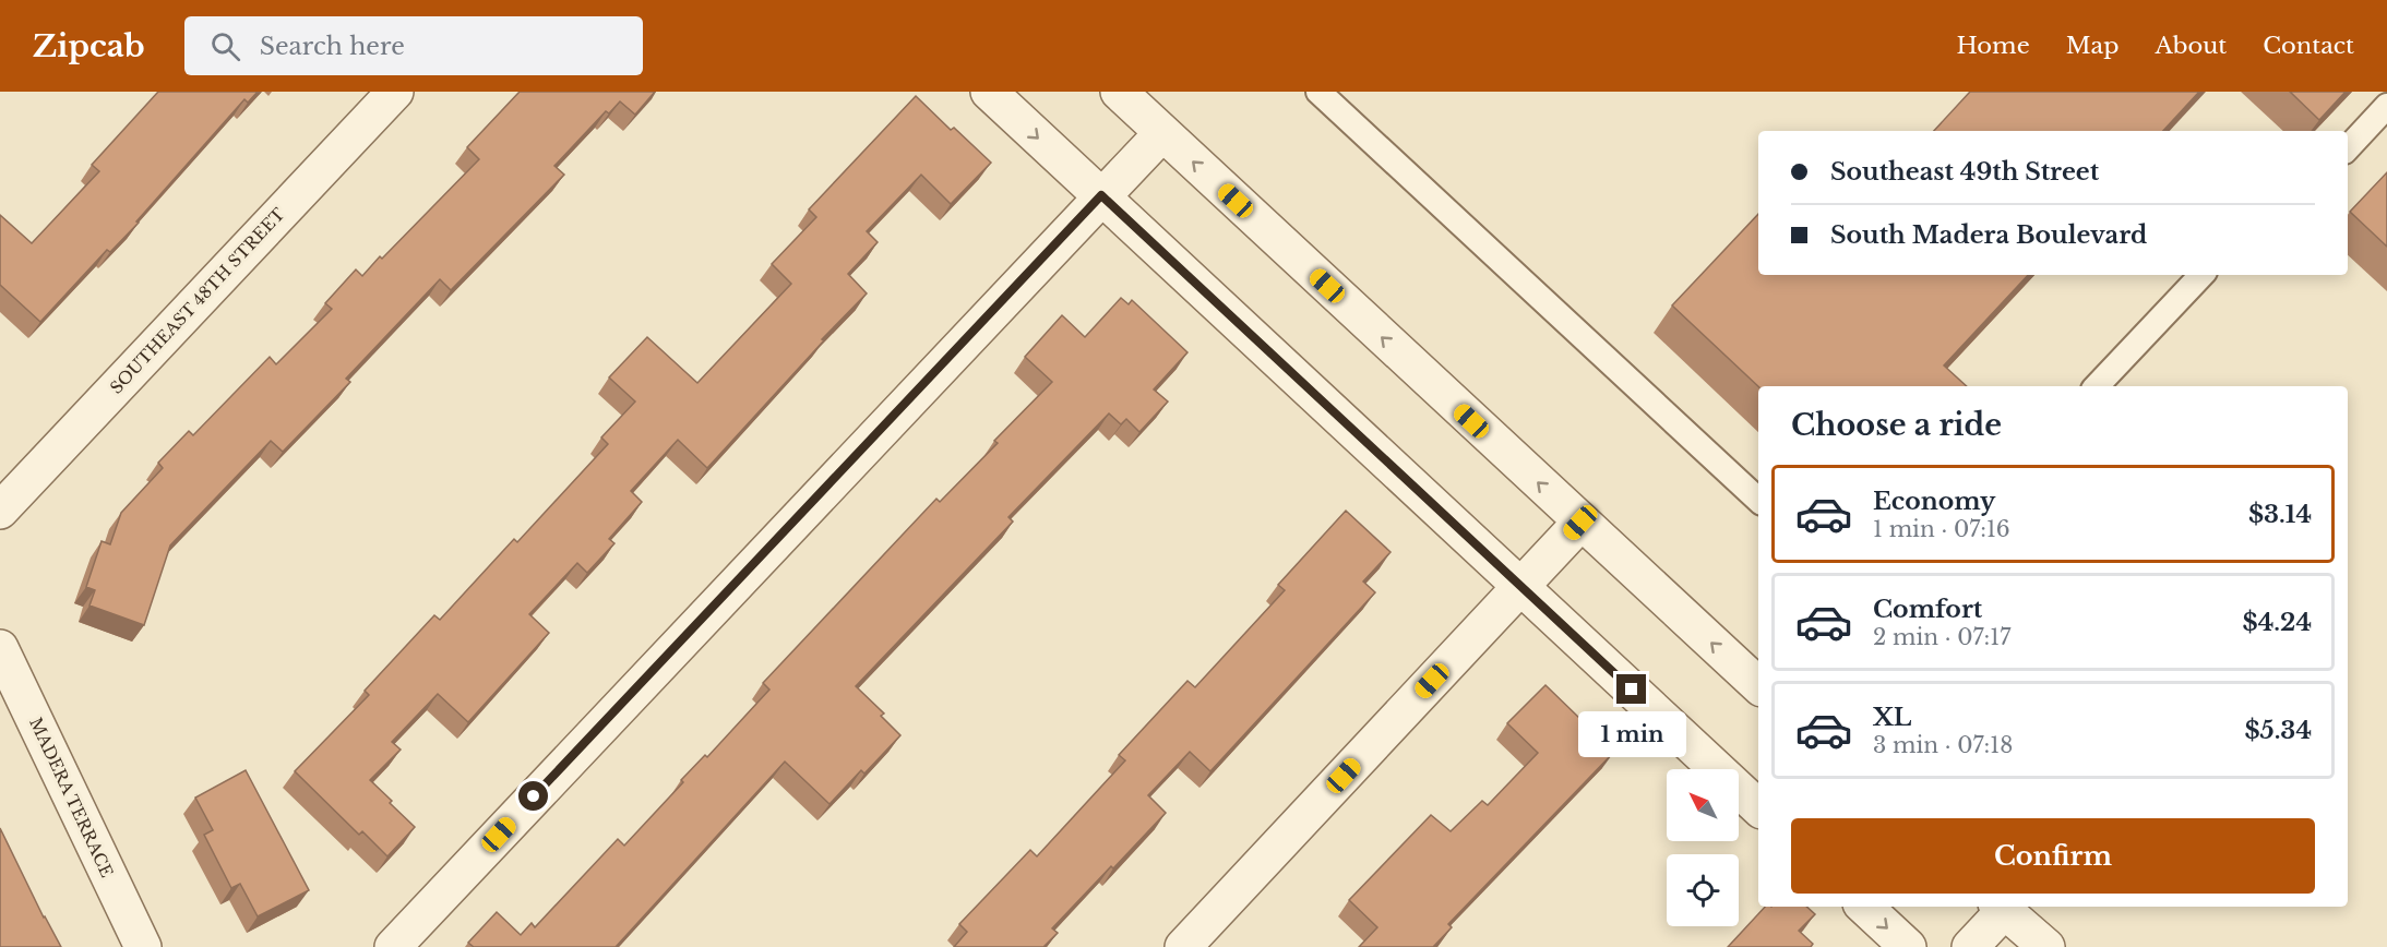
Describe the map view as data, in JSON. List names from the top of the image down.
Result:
{
  "streets": {
    "street": ["SOUTHEAST 48TH STREET", "MADERA TERRACE"]
  },
  "north": "top left",
  "page": {
    "header": "Zipcab",
    "search": "Search here",
    "nav": [
      "Home",
      "Map",
      "About",
      "Contact"
    ],
    "banner": ["Southeast 49th Street", "South Madera Boulevard"],
    "heading": "Choose a ride",
    "list": [
      {
        "name": "Economy",
        "note": "1 min · 07:16",
        "value": "$3.14"
      },
      {
        "name": "Comfort",
        "note": "2 min · 07:17",
        "value": "$4.24"
      },
      {
        "name": "XL",
        "note": "3 min · 07:18",
        "value": "$5.34"
      }
    ],
    "bubble": "1 min",
    "buttons": "Confirm"
  }
}
